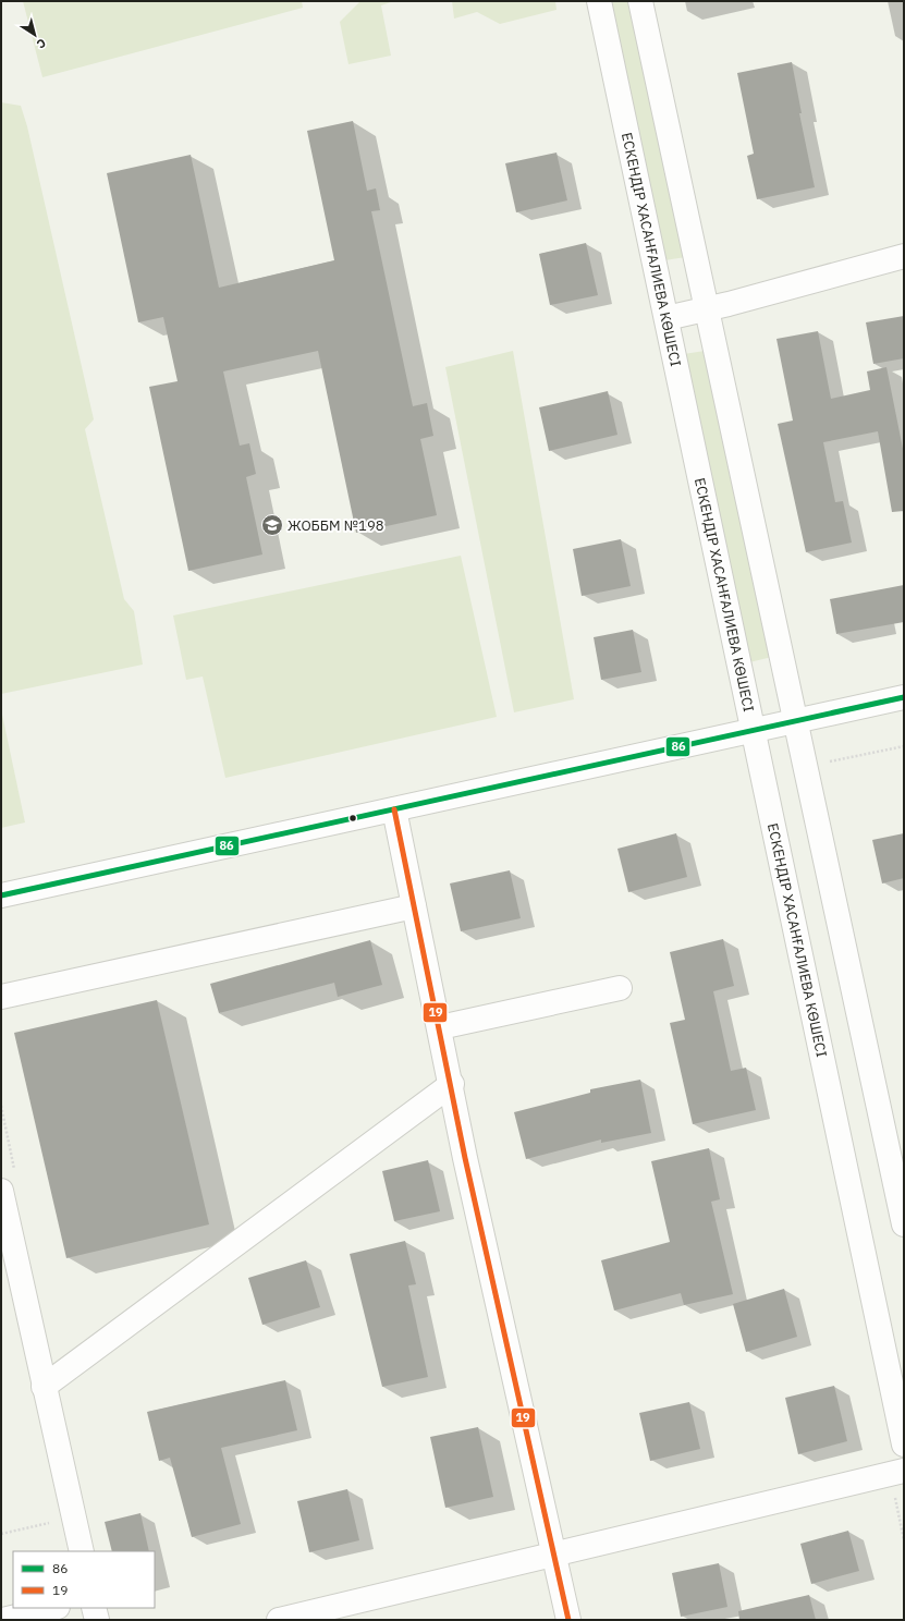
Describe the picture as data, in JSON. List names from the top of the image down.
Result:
{
  "streets": {
    "street": ["ЕСКЕНДІР ХАСАНҒАЛИЕВА КӨШЕСІ"]
  },
  "places": {
    "school or university": ["ЖОББМ №198"]
  },
  "lines": ["transit line 86", "transit line 19"],
  "legend": ["86", "19"],
  "north": "bottom right"
}
